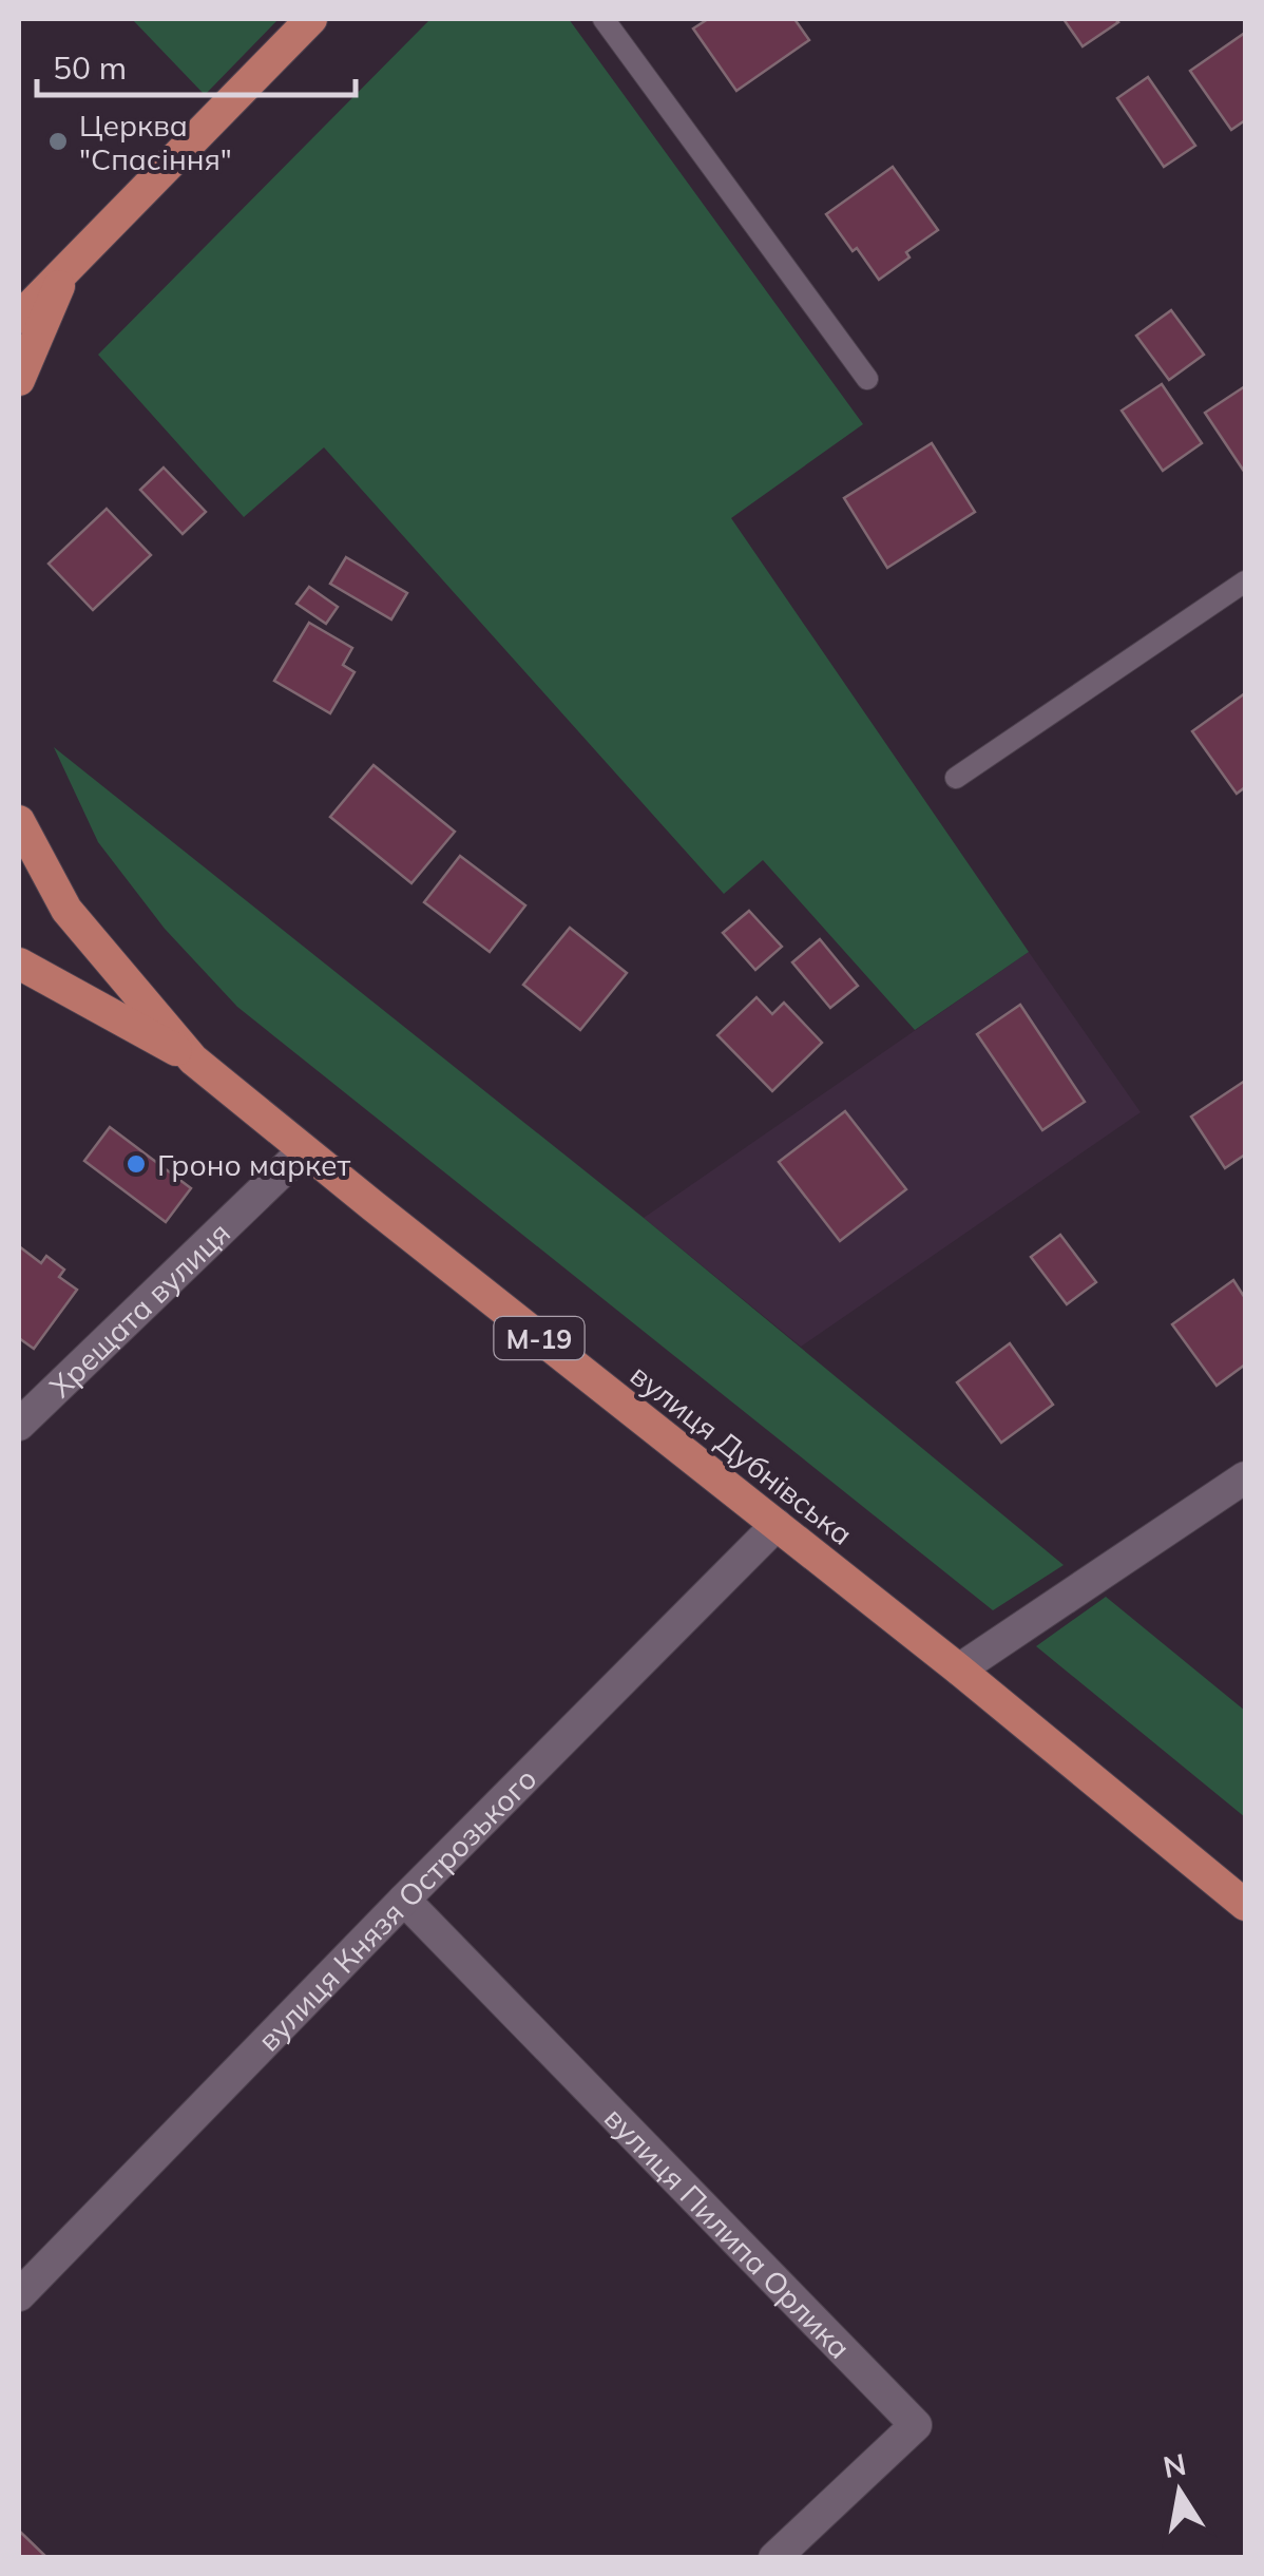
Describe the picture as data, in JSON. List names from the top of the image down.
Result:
{
  "streets": {
    "highway": ["М-19", "вулиця Дубнівська"],
    "street": ["Хрещата вулиця", "вулиця Князя Острозького", "вулиця Пилипа Орлика"]
  },
  "crossings": [
    ["Хрещата вулиця", "вулиця Дубнівська"],
    ["М-19", "вулиця Дубнівська"],
    ["вулиця Дубнівська", "вулиця Князя Острозького"],
    ["вулиця Князя Острозького", "вулиця Пилипа Орлика"]
  ],
  "places": ["Церква \"Спасіння\"", "Гроно маркет"],
  "scale_bar": "50 m",
  "north": "top"
}
